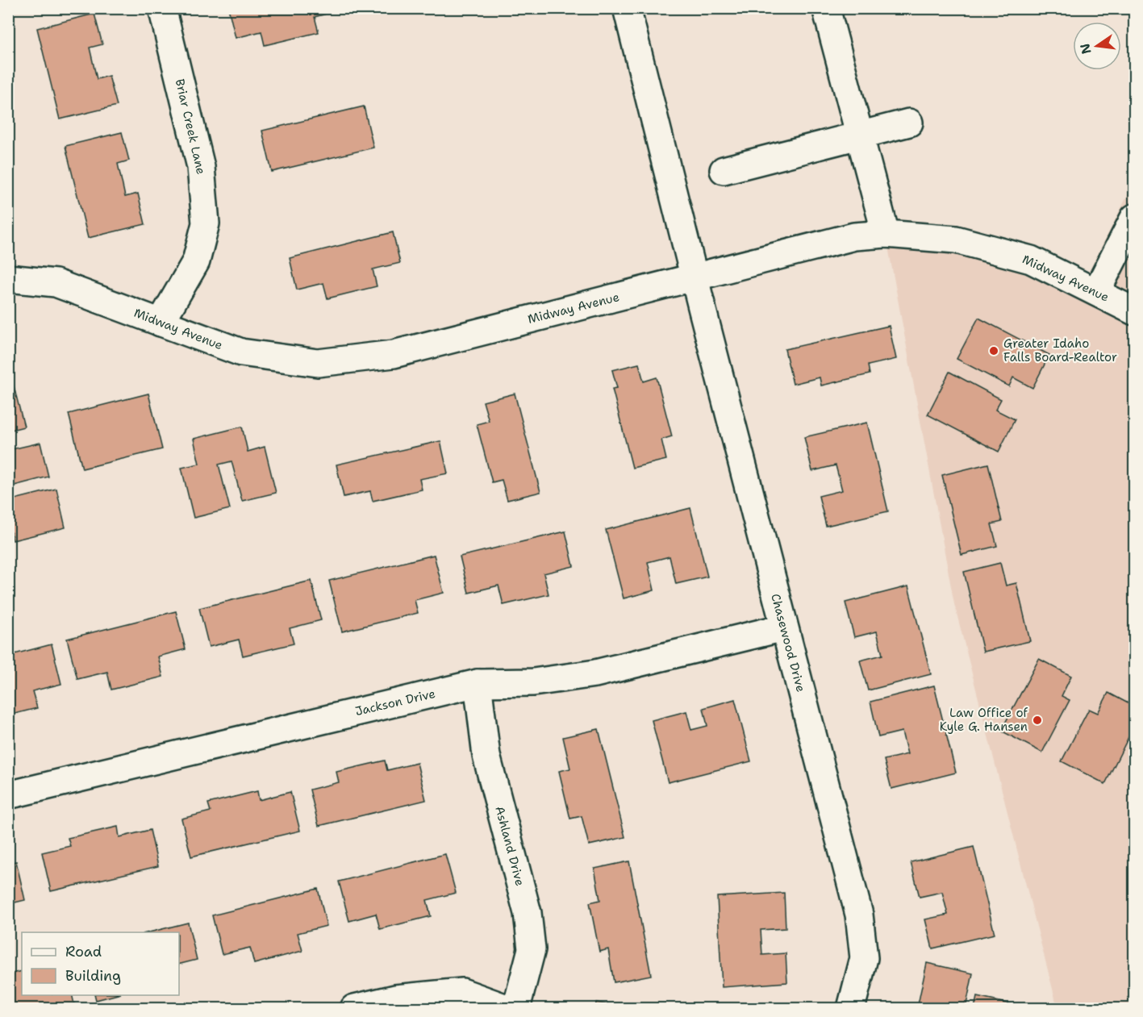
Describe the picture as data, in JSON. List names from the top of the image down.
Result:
{
  "streets": {
    "street": [
      "Briar Creek Lane",
      "Midway Avenue",
      "Chasewood Drive",
      "Jackson Drive",
      "Ashland Drive"
    ]
  },
  "crossings": [
    ["Briar Creek Lane", "Midway Avenue"],
    ["Midway Avenue", "Chasewood Drive"],
    ["Chasewood Drive", "Jackson Drive"],
    ["Jackson Drive", "Ashland Drive"]
  ],
  "places": ["Greater Idaho Falls Board-Realtor", "Law Office of Kyle G. Hansen"],
  "legend": ["Road", "Building"],
  "north": "left"
}
